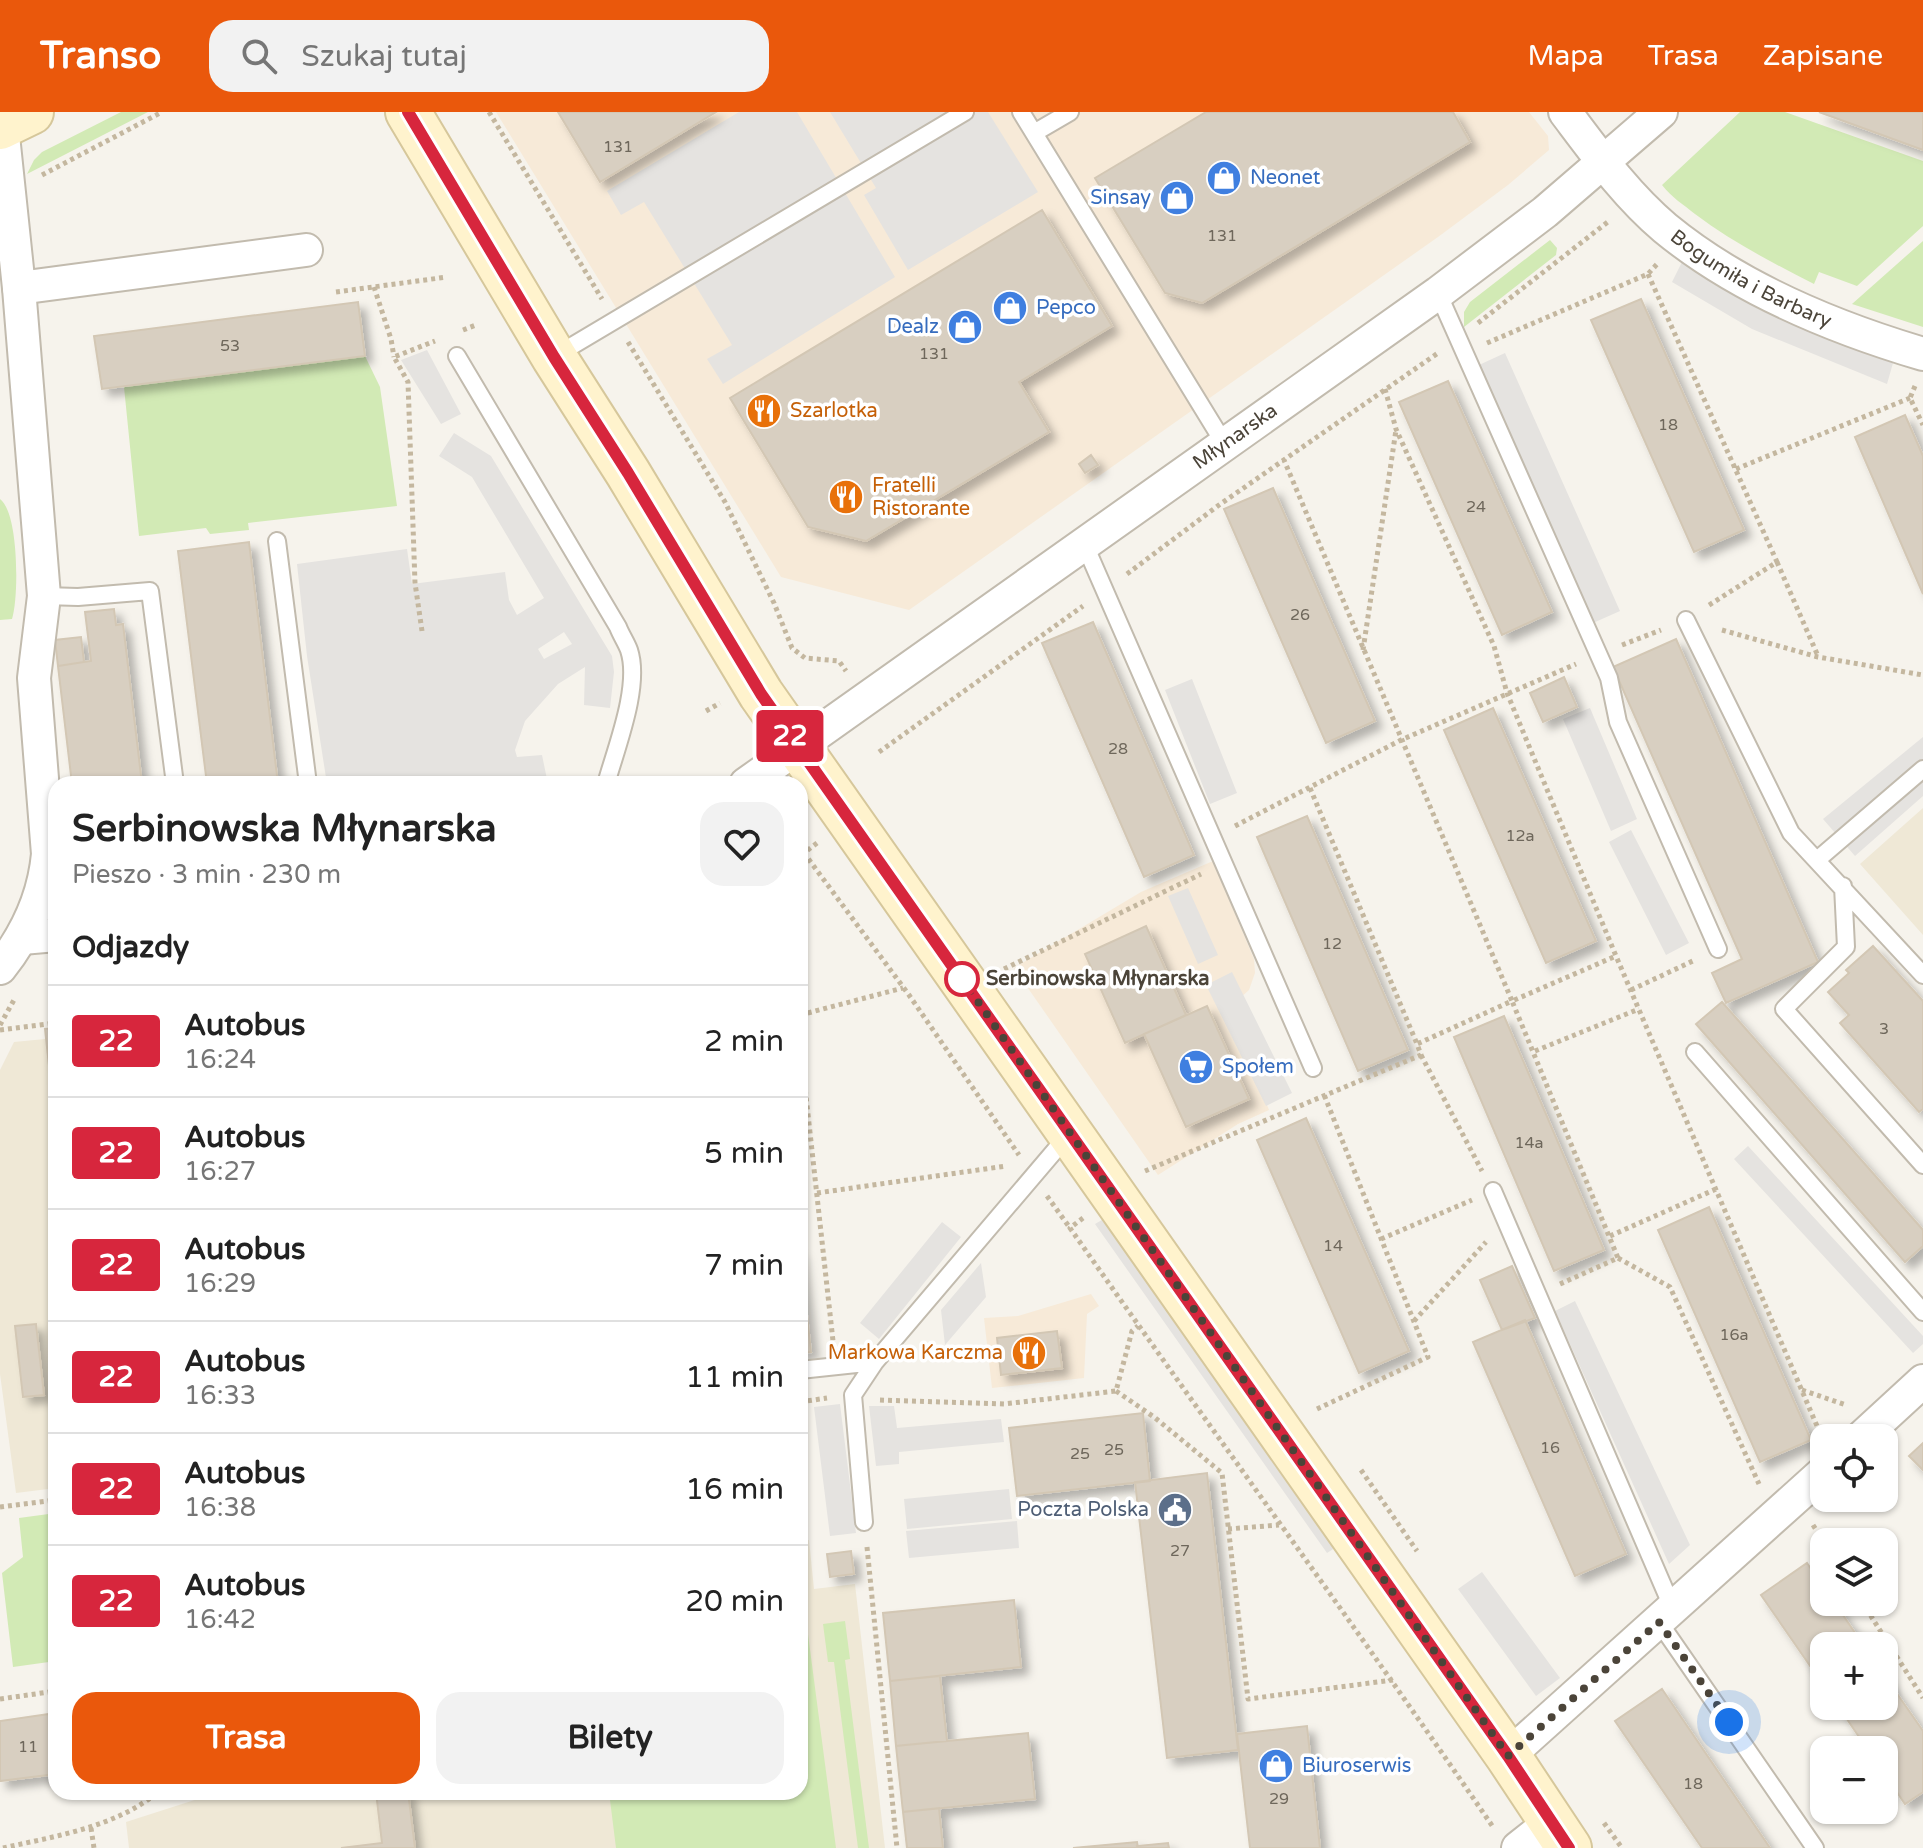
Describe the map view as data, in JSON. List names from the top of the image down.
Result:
{
  "streets": {
    "street": ["Bogumiła i Barbary", "Młynarska"]
  },
  "crossings": [
    ["Bogumiła i Barbary", "Młynarska"]
  ],
  "places": {
    "shop": [
      "Neonet",
      "Sinsay",
      "Pepco",
      "Dealz",
      "Biuroserwis"
    ],
    "restaurant": ["Szarlotka", "Fratelli Ristorante", "Markowa Karczma"],
    "other": ["Serbinowska Młynarska"],
    "supermarket": ["Społem"],
    "public building": ["Poczta Polska"]
  },
  "lines": ["bus line 22"],
  "house_numbers": [
    "131",
    "131",
    "53",
    "131",
    "18",
    "24",
    "26",
    "28",
    "12a",
    "12",
    "3",
    "14a",
    "14",
    "16a",
    "16",
    "25",
    "25",
    "27",
    "11",
    "18",
    "29"
  ],
  "page": {
    "header": "Transo",
    "search": "Szukaj tutaj",
    "nav": ["Mapa", "Trasa", "Zapisane"],
    "on_map": "22",
    "heading": [
      ["Serbinowska Młynarska", "Pieszo · 3 min · 230 m"],
      "Odjazdy"
    ],
    "list": [
      {
        "mark": "22",
        "name": "Autobus",
        "note": "16:24",
        "value": "2 min"
      },
      {
        "mark": "22",
        "name": "Autobus",
        "note": "16:27",
        "value": "5 min"
      },
      {
        "mark": "22",
        "name": "Autobus",
        "note": "16:29",
        "value": "7 min"
      },
      {
        "mark": "22",
        "name": "Autobus",
        "note": "16:33",
        "value": "11 min"
      },
      {
        "mark": "22",
        "name": "Autobus",
        "note": "16:38",
        "value": "16 min"
      },
      {
        "mark": "22",
        "name": "Autobus",
        "note": "16:42",
        "value": "20 min"
      }
    ],
    "map_buttons": ["+", "−"],
    "buttons": ["Trasa", "Bilety"]
  }
}
